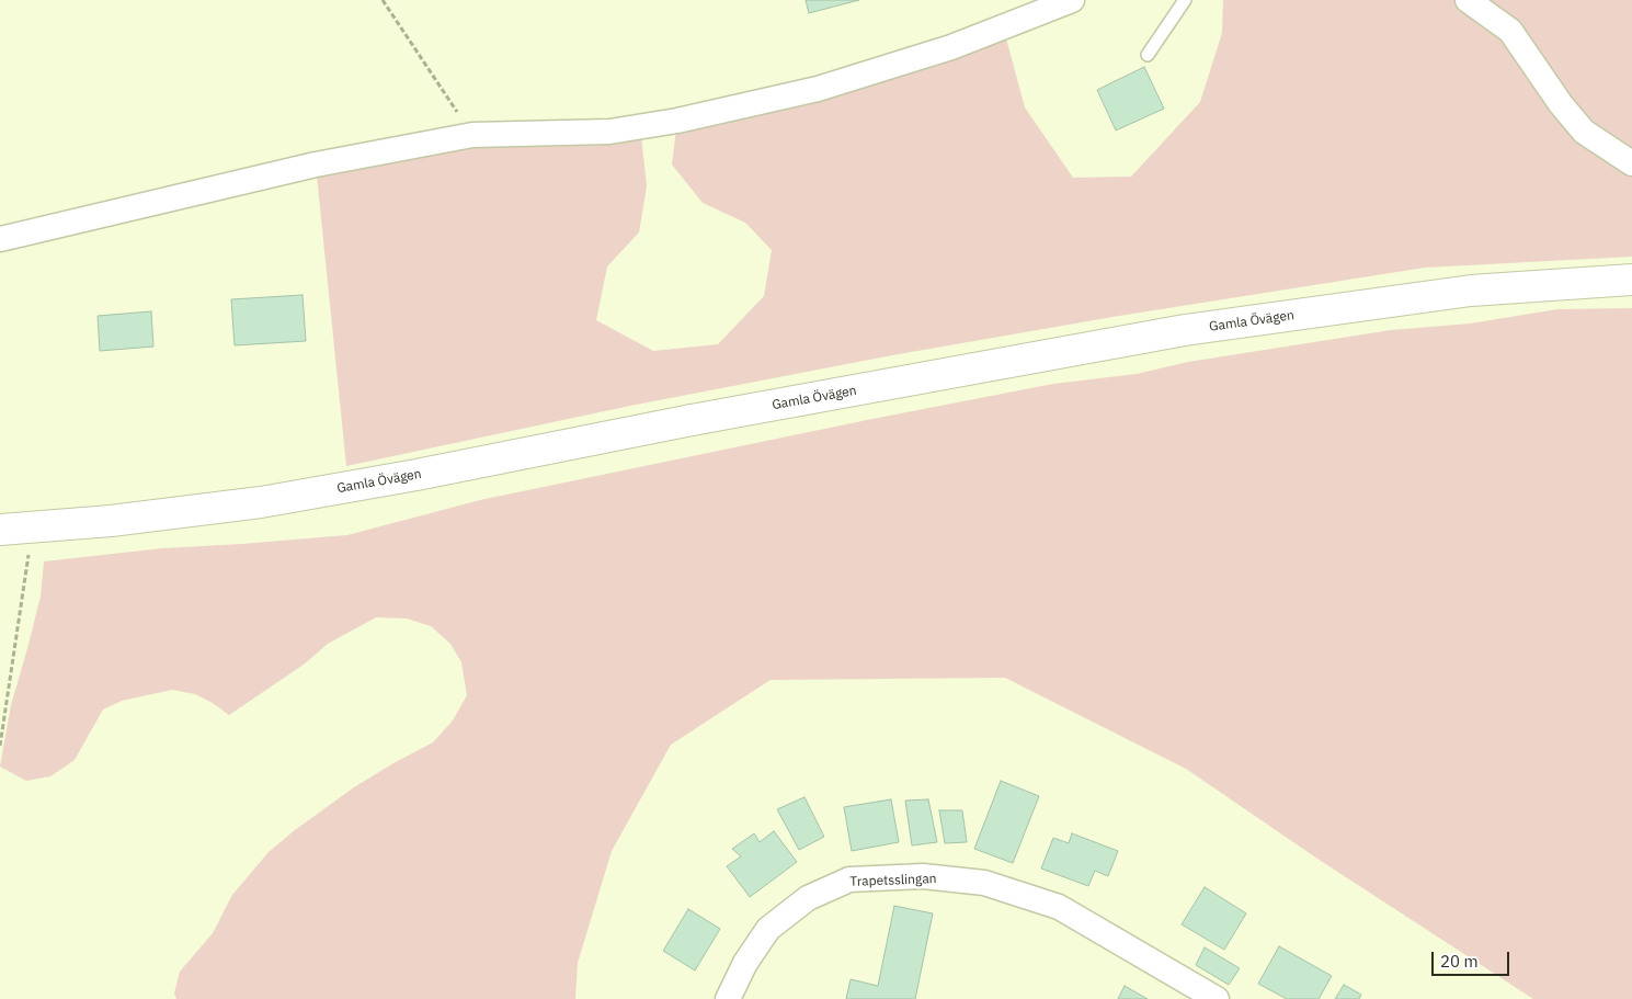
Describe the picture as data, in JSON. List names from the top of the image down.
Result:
{
  "streets": {
    "main road": ["Gamla Övägen"],
    "street": ["Trapetsslingan"]
  },
  "scale_bar": "20 m"
}
